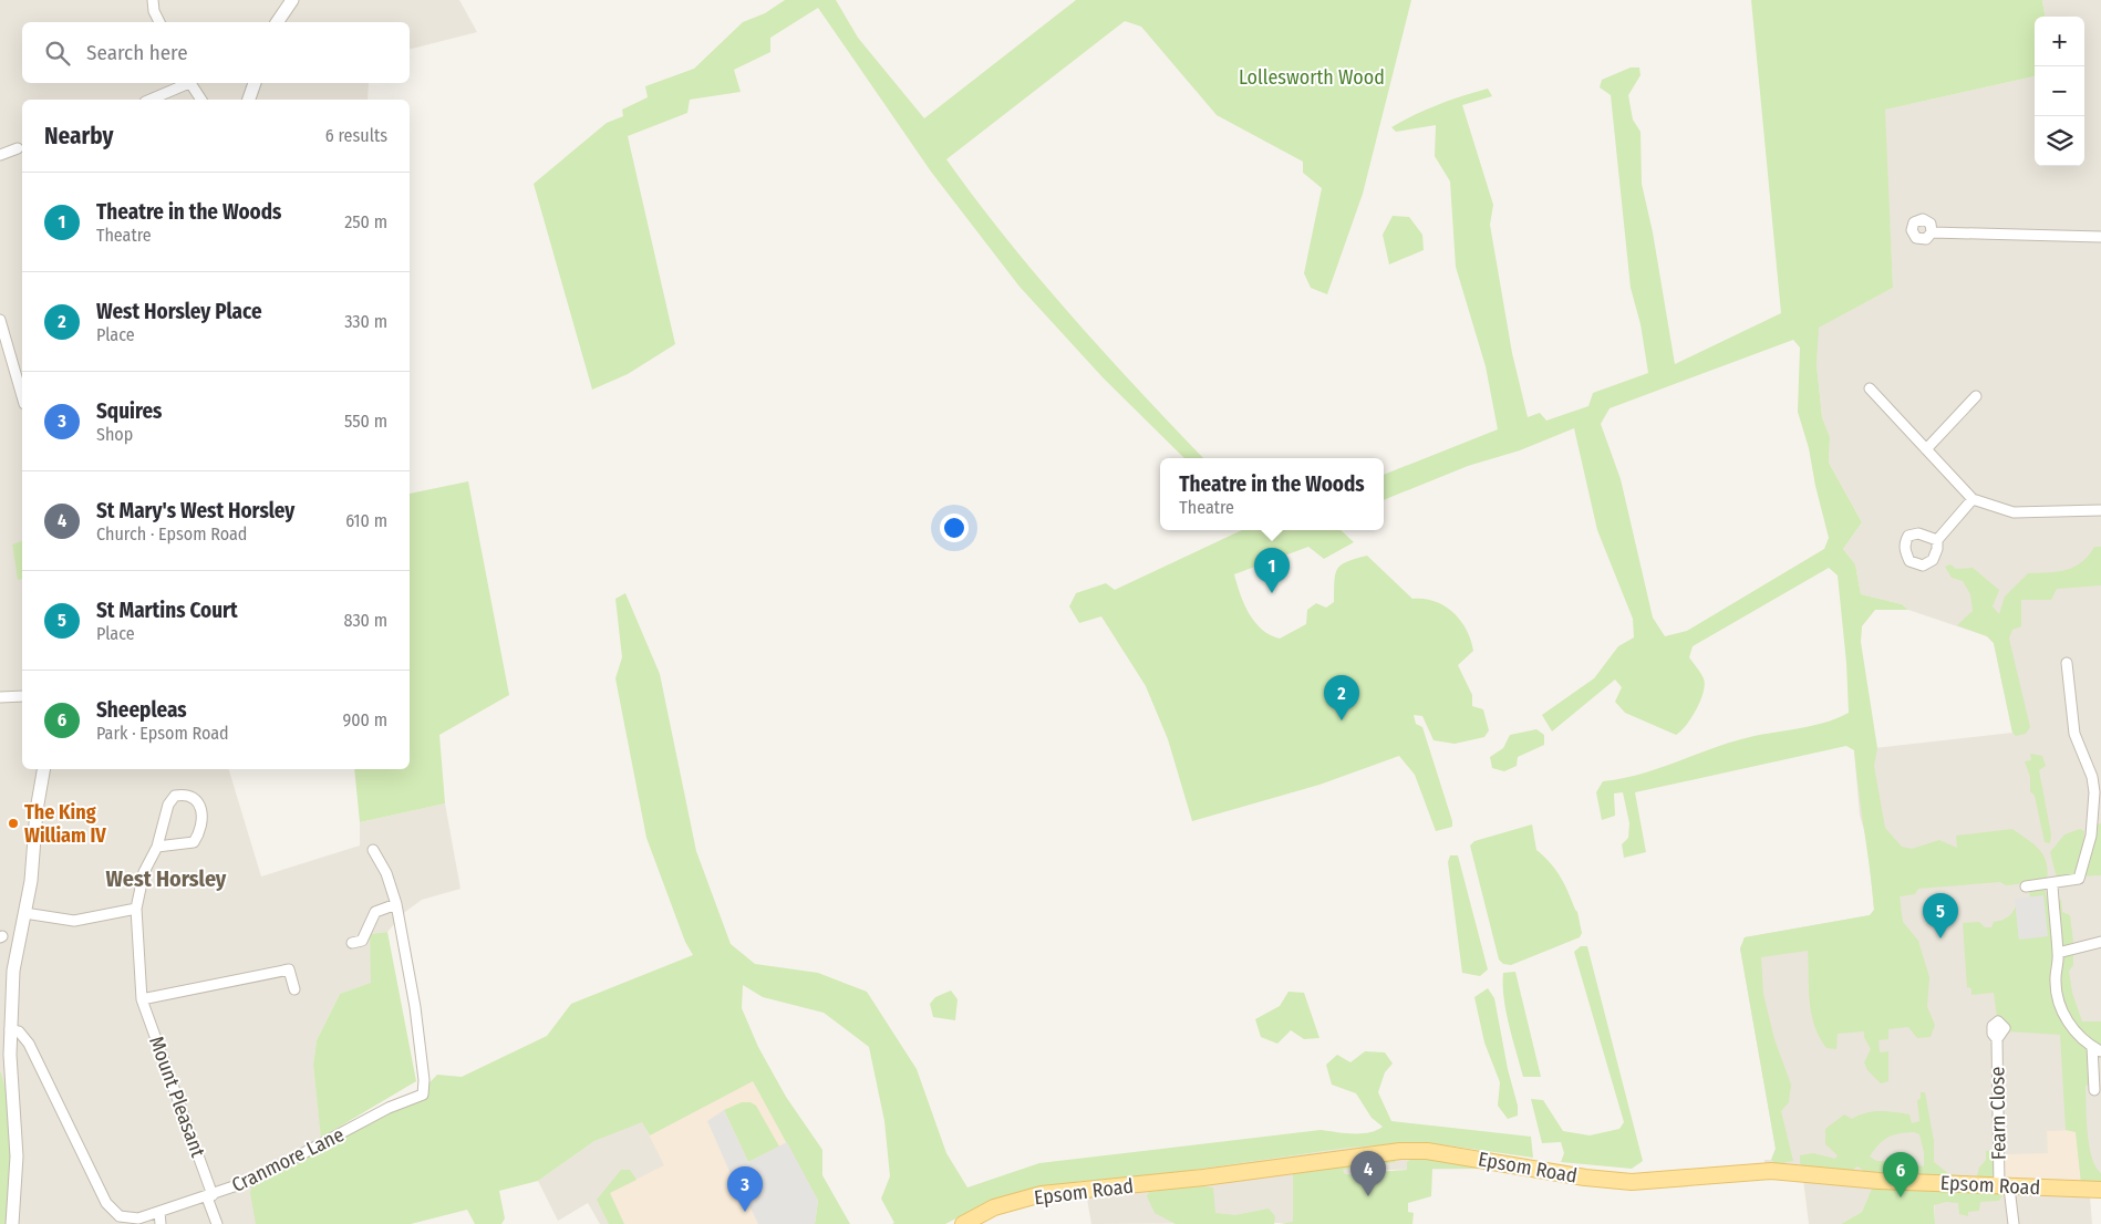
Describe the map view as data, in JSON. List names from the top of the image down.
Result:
{
  "streets": {
    "main road": ["Epsom Road"],
    "street": ["Mount Pleasant", "Fearn Close", "Cranmore Lane"]
  },
  "crossings": [
    ["Mount Pleasant", "Cranmore Lane"],
    ["Fearn Close", "Epsom Road"]
  ],
  "districts": ["West Horsley"],
  "parks": ["Lollesworth Wood"],
  "places": ["The King William IV"],
  "page": {
    "map_buttons": ["+", "−"],
    "search": "Search here",
    "heading": ["Nearby", "6 results"],
    "list": [
      {
        "mark": "1",
        "name": "Theatre in the Woods",
        "note": "Theatre",
        "value": "250 m"
      },
      {
        "mark": "2",
        "name": "West Horsley Place",
        "note": "Place",
        "value": "330 m"
      },
      {
        "mark": "3",
        "name": "Squires",
        "note": "Shop",
        "value": "550 m"
      },
      {
        "mark": "4",
        "name": "St Mary's West Horsley",
        "note": "Church · Epsom Road",
        "value": "610 m"
      },
      {
        "mark": "5",
        "name": "St Martins Court",
        "note": "Place",
        "value": "830 m"
      },
      {
        "mark": "6",
        "name": "Sheepleas",
        "note": "Park · Epsom Road",
        "value": "900 m"
      }
    ],
    "popup": ["Theatre in the Woods", "Theatre"],
    "pins": [
      "1",
      "2",
      "5",
      "4",
      "6",
      "3"
    ]
  }
}
